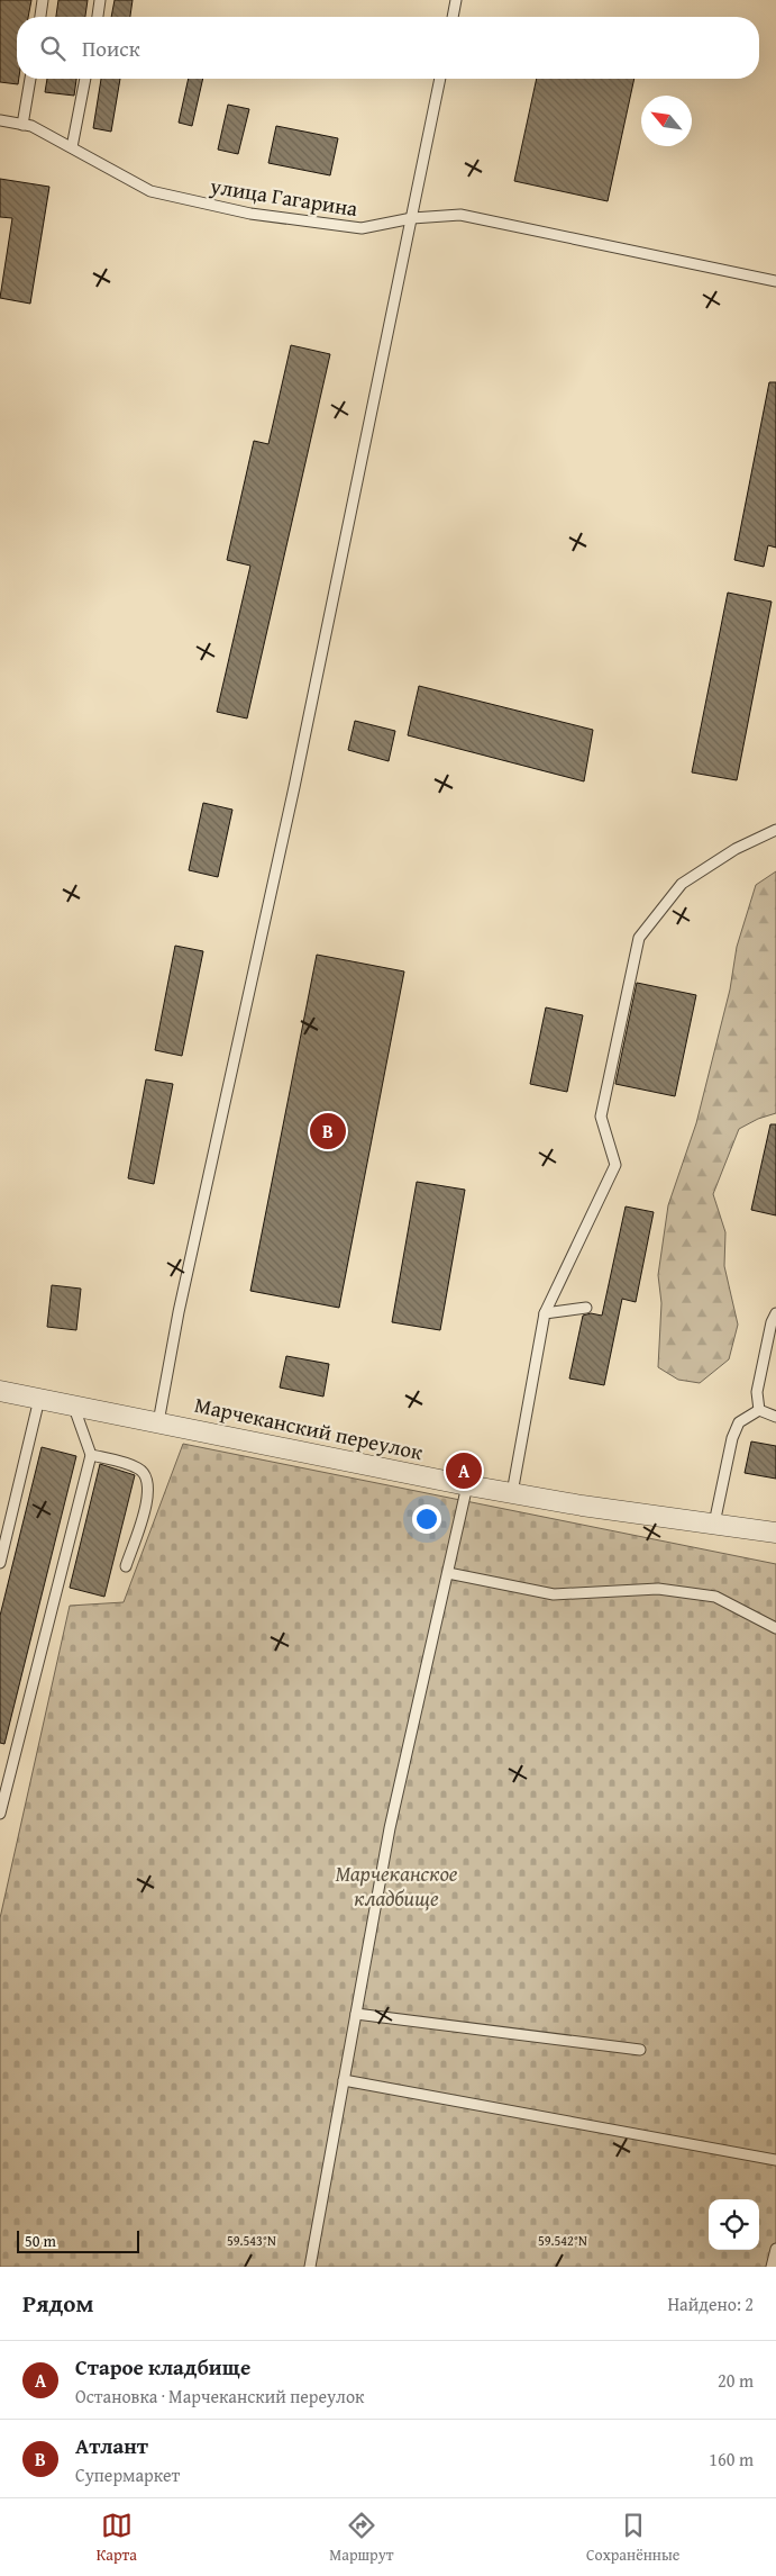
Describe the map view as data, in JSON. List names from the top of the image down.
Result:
{
  "streets": {
    "street": ["Марчеканский переулок"],
    "lane": ["улица Гагарина"]
  },
  "parks": ["Марчеканское кладбище"],
  "scale_bar": "50 m",
  "north": "top left",
  "page": {
    "search": "Поиск",
    "pins": ["B", "A"],
    "scale": "50 m",
    "heading": ["Рядом", "Найдено: 2"],
    "list": [
      {
        "mark": "A",
        "name": "Старое кладбище",
        "note": "Остановка · Марчеканский переулок",
        "value": "20 m"
      },
      {
        "mark": "B",
        "name": "Атлант",
        "note": "Супермаркет",
        "value": "160 m"
      }
    ],
    "nav": ["Карта", "Маршрут", "Сохранённые"]
  },
  "coordinates": ["59.543°N", "59.542°N"]
}
